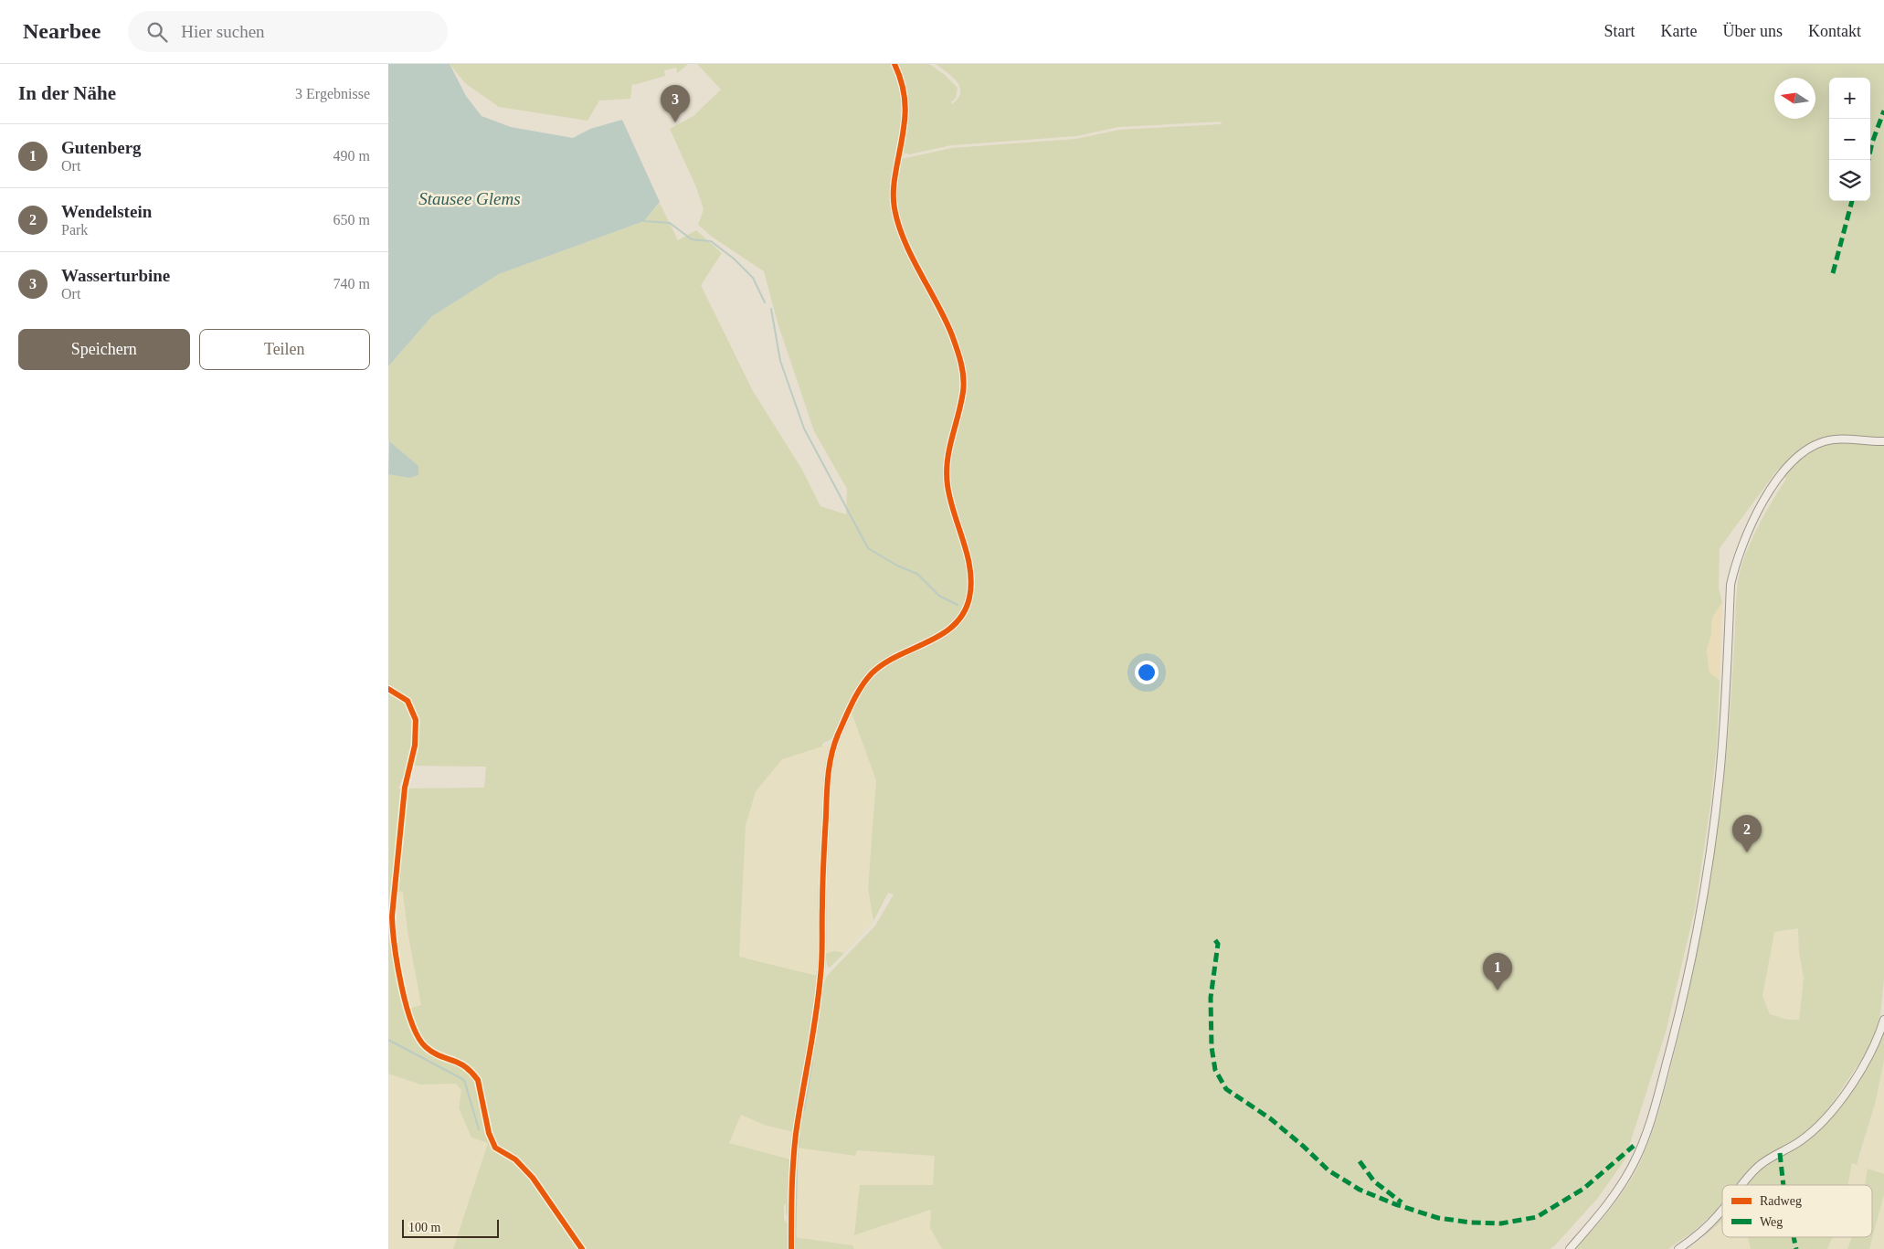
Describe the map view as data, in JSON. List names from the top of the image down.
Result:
{
  "water": ["Stausee Glems"],
  "legend": ["Radweg", "Weg"],
  "scale_bar": "100 m",
  "north": "left",
  "page": {
    "header": "Nearbee",
    "search": "Hier suchen",
    "nav": [
      "Start",
      "Karte",
      "Über uns",
      "Kontakt"
    ],
    "heading": ["In der Nähe", "3 Ergebnisse"],
    "map_buttons": ["+", "−"],
    "pins": ["3", "2", "1"],
    "list": [
      {
        "mark": "1",
        "name": "Gutenberg",
        "note": "Ort",
        "value": "490 m"
      },
      {
        "mark": "2",
        "name": "Wendelstein",
        "note": "Park",
        "value": "650 m"
      },
      {
        "mark": "3",
        "name": "Wasserturbine",
        "note": "Ort",
        "value": "740 m"
      }
    ],
    "buttons": ["Speichern", "Teilen"],
    "scale": "100 m"
  }
}
